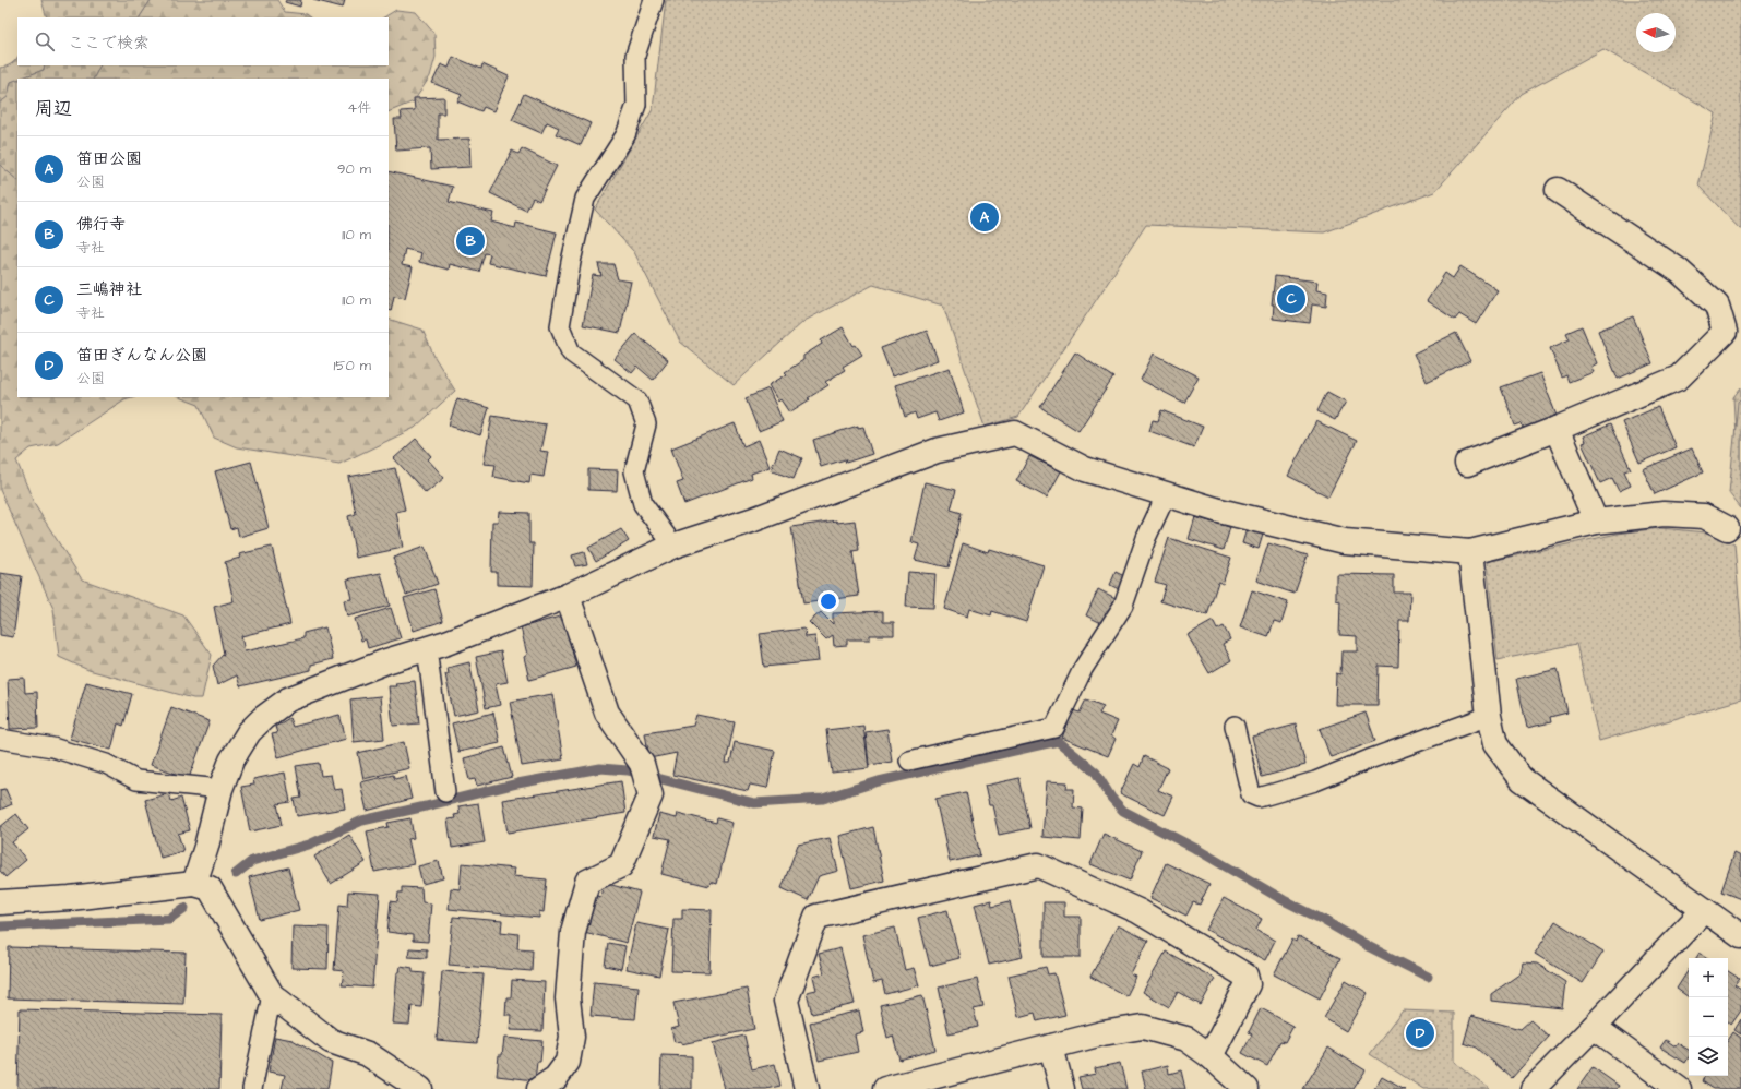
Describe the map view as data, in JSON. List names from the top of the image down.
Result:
{
  "north": "left",
  "page": {
    "search": "ここで検索",
    "heading": ["周辺", "4件"],
    "list": [
      {
        "mark": "A",
        "name": "笛田公園",
        "note": "公園",
        "value": "90 m"
      },
      {
        "mark": "B",
        "name": "佛行寺",
        "note": "寺社",
        "value": "110 m"
      },
      {
        "mark": "C",
        "name": "三嶋神社",
        "note": "寺社",
        "value": "110 m"
      },
      {
        "mark": "D",
        "name": "笛田ぎんなん公園",
        "note": "公園",
        "value": "150 m"
      }
    ],
    "pins": [
      "A",
      "B",
      "C",
      "D"
    ],
    "map_buttons": ["+", "−"]
  }
}
